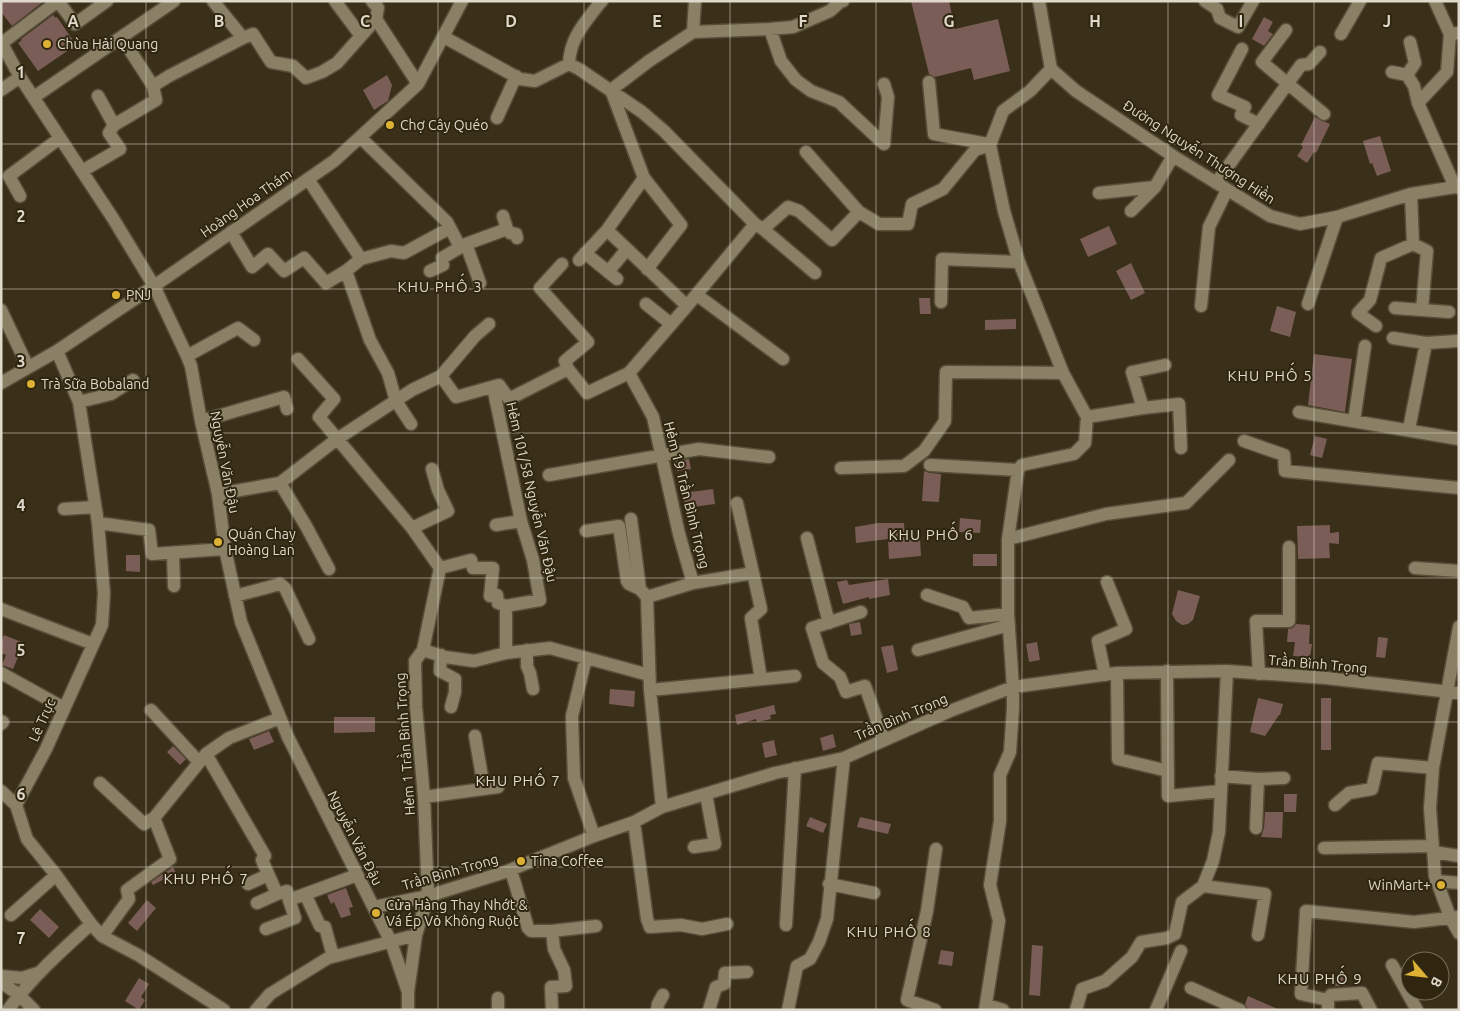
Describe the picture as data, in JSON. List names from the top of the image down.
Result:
{
  "streets": {
    "street": [
      "Đường Nguyễn Thượng Hiền",
      "Hoàng Hoa Thám",
      "Nguyễn Văn Đậu",
      "Hẻm 101/58 Nguyễn Văn Đậu",
      "Hẻm 19 Trần Bình Trọng",
      "Trần Bình Trọng",
      "Lê Trực",
      "Hẻm 1 Trần Bình Trọng"
    ]
  },
  "crossings": [
    ["Hoàng Hoa Thám", "Nguyễn Văn Đậu"],
    ["Hoàng Hoa Thám", "Lê Trực"],
    ["Nguyễn Văn Đậu", "Trần Bình Trọng"],
    ["Nguyễn Văn Đậu", "Hẻm 1 Trần Bình Trọng"],
    ["Trần Bình Trọng", "Hẻm 1 Trần Bình Trọng"]
  ],
  "districts": [
    "KHU PHỐ 3",
    "KHU PHỐ 5",
    "KHU PHỐ 6",
    "KHU PHỐ 7",
    "KHU PHỐ 7",
    "KHU PHỐ 8",
    "KHU PHỐ 9"
  ],
  "places": [
    "Chùa Hải Quang",
    "Chợ Cây Quéo",
    "PNJ",
    "Trà Sữa Bobaland",
    "Quán Chay Hoàng Lan",
    "Tina Coffee",
    "WinMart+",
    "Cửa Hàng Thay Nhớt & Vá Ép Vỏ Không Ruột"
  ],
  "north": "bottom right",
  "grid": {
    "columns": [
      "A",
      "B",
      "C",
      "D",
      "E",
      "F",
      "G",
      "H",
      "I",
      "J"
    ],
    "rows": [
      "1",
      "2",
      "3",
      "4",
      "5",
      "6",
      "7"
    ]
  }
}
